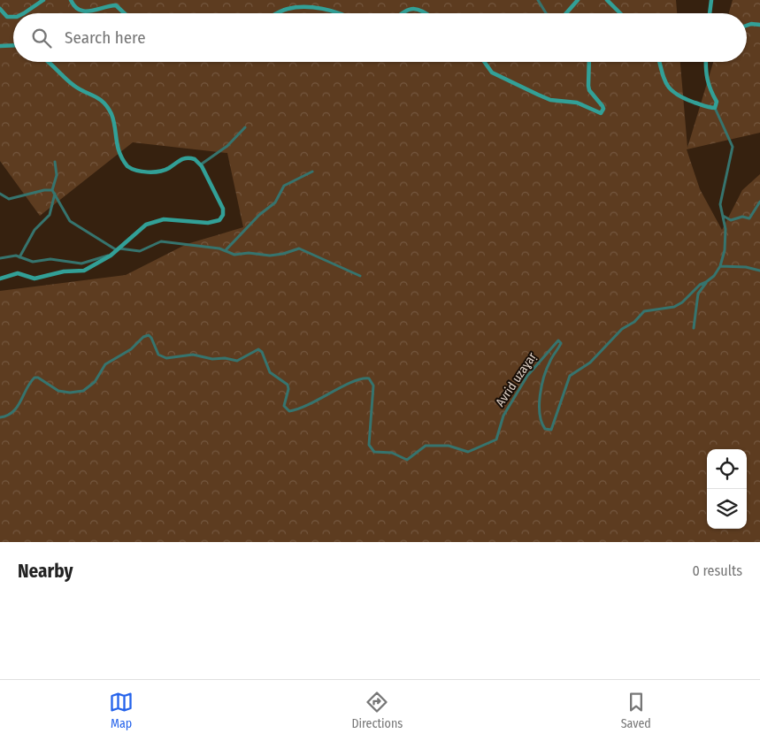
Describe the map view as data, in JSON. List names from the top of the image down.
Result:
{
  "streets": {
    "street": ["Avrid uzaɣaṛ"]
  },
  "page": {
    "search": "Search here",
    "heading": ["Nearby", "0 results"],
    "nav": ["Map", "Directions", "Saved"]
  }
}
